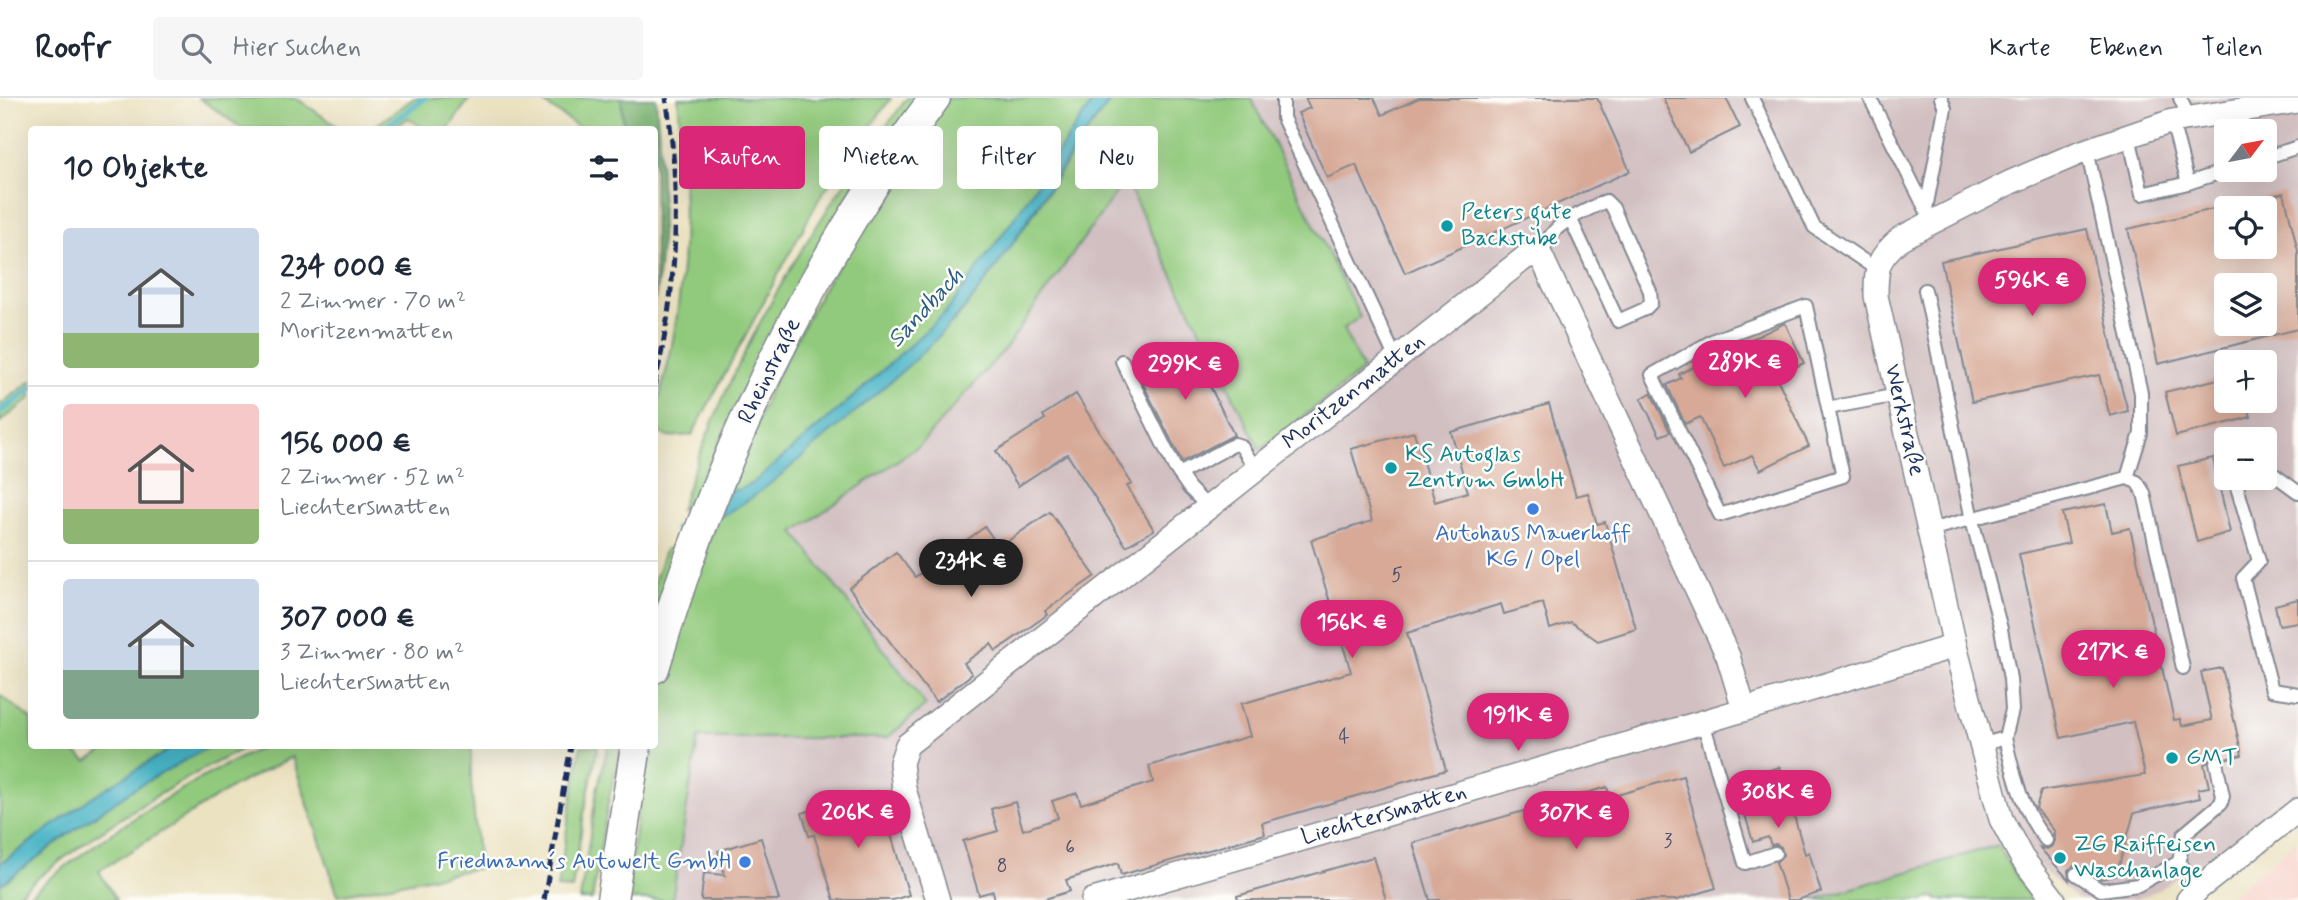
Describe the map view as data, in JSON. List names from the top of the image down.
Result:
{
  "streets": {
    "street": [
      "Rheinstraße",
      "Moritzenmatten",
      "Werkstraße",
      "Liechtersmatten"
    ]
  },
  "crossings": [
    ["Werkstraße", "Liechtersmatten"]
  ],
  "water": ["Sandbach"],
  "places": [
    "Peters gute Backstube",
    "KS Autoglas Zentrum GmbH",
    "Autohaus Mauerhoff KG / Opel",
    "GMT",
    "ZG Raiffeisen Waschanlage",
    "Friedmann´s Autowelt GmbH"
  ],
  "house_numbers": [
    "5",
    "4",
    "3",
    "6",
    "8"
  ],
  "north": "top right",
  "page": {
    "header": "Roofr",
    "search": "Hier suchen",
    "nav": ["Karte", "Ebenen", "Teilen"],
    "map_buttons": ["+", "−"],
    "chip": [
      "Kaufen",
      "Mieten",
      "Filter",
      "Neu"
    ],
    "heading": "10 Objekte",
    "list": [
      {
        "name": "234 000 €",
        "note": "2 Zimmer · 70 m² · Moritzenmatten"
      },
      {
        "name": "156 000 €",
        "note": "2 Zimmer · 52 m² · Liechtersmatten"
      },
      {
        "name": "307 000 €",
        "note": "3 Zimmer · 80 m² · Liechtersmatten"
      }
    ],
    "price": [
      "596K €",
      "289K €",
      "299K €",
      "234K €",
      "156K €",
      "217K €",
      "191K €",
      "308K €",
      "206K €",
      "307K €"
    ]
  }
}
